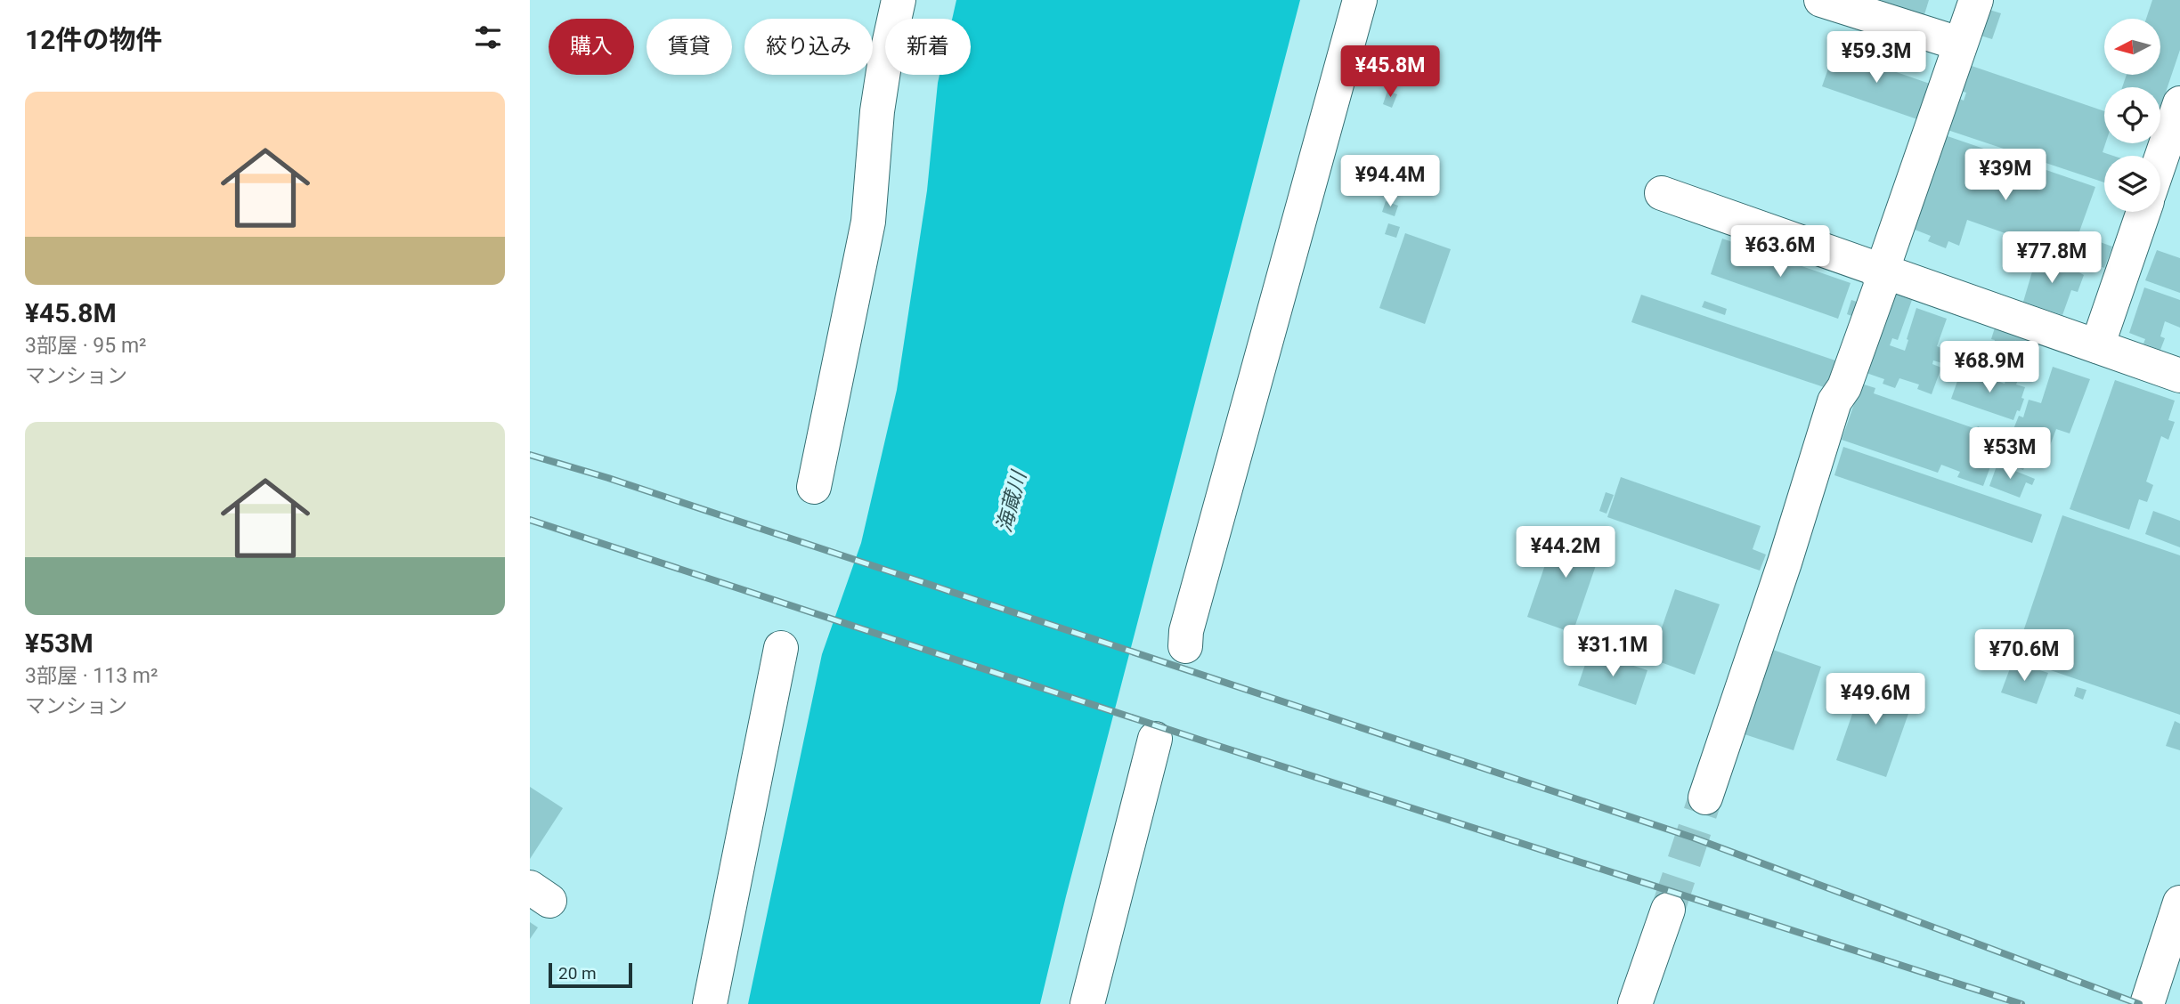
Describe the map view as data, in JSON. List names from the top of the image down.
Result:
{
  "water": ["海蔵川"],
  "scale_bar": "20 m",
  "north": "left",
  "page": {
    "heading": "12件の物件",
    "chip": [
      "購入",
      "賃貸",
      "絞り込み",
      "新着"
    ],
    "price": [
      "¥59.3M",
      "¥45.8M",
      "¥39M",
      "¥94.4M",
      "¥63.6M",
      "¥77.8M",
      "¥68.9M",
      "¥53M",
      "¥44.2M",
      "¥31.1M",
      "¥70.6M",
      "¥49.6M"
    ],
    "list": [
      {
        "name": "¥45.8M",
        "note": "3部屋 · 95 m² · マンション"
      },
      {
        "name": "¥53M",
        "note": "3部屋 · 113 m² · マンション"
      }
    ],
    "scale": "20 m"
  }
}
